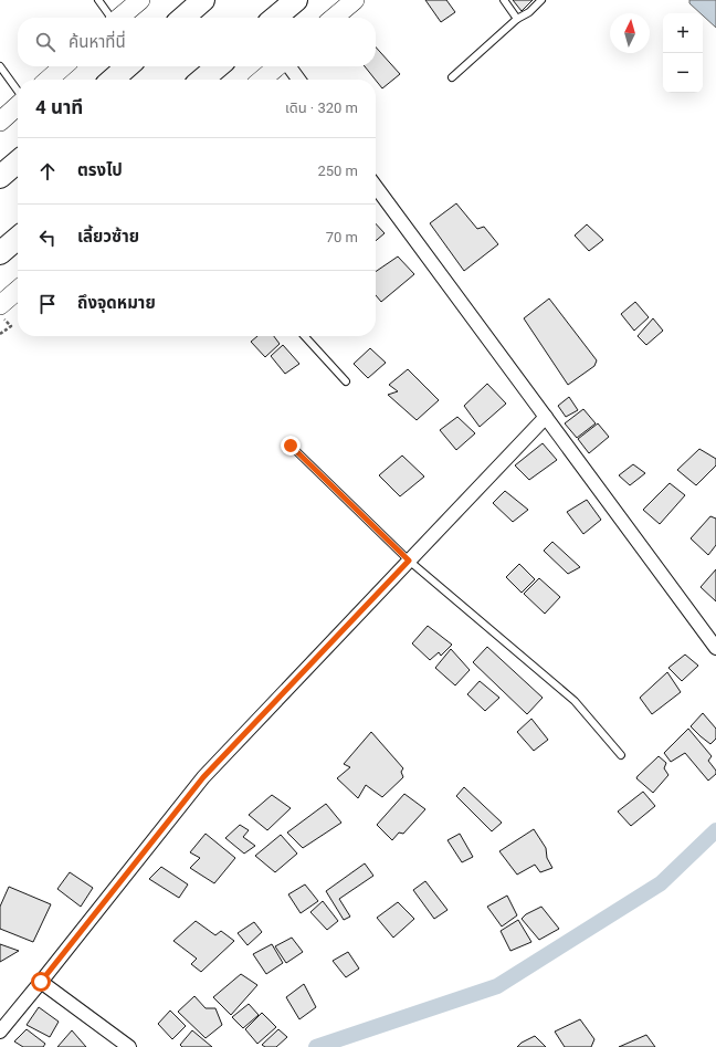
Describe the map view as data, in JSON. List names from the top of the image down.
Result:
{
  "north": "top",
  "page": {
    "map_buttons": ["+", "−"],
    "search": "ค้นหาที่นี่",
    "heading": ["4 นาที", "เดิน · 320 m"],
    "list": [
      ["ตรงไป", "250 m"],
      ["เลี้ยวซ้าย", "70 m"],
      "ถึงจุดหมาย"
    ]
  }
}
